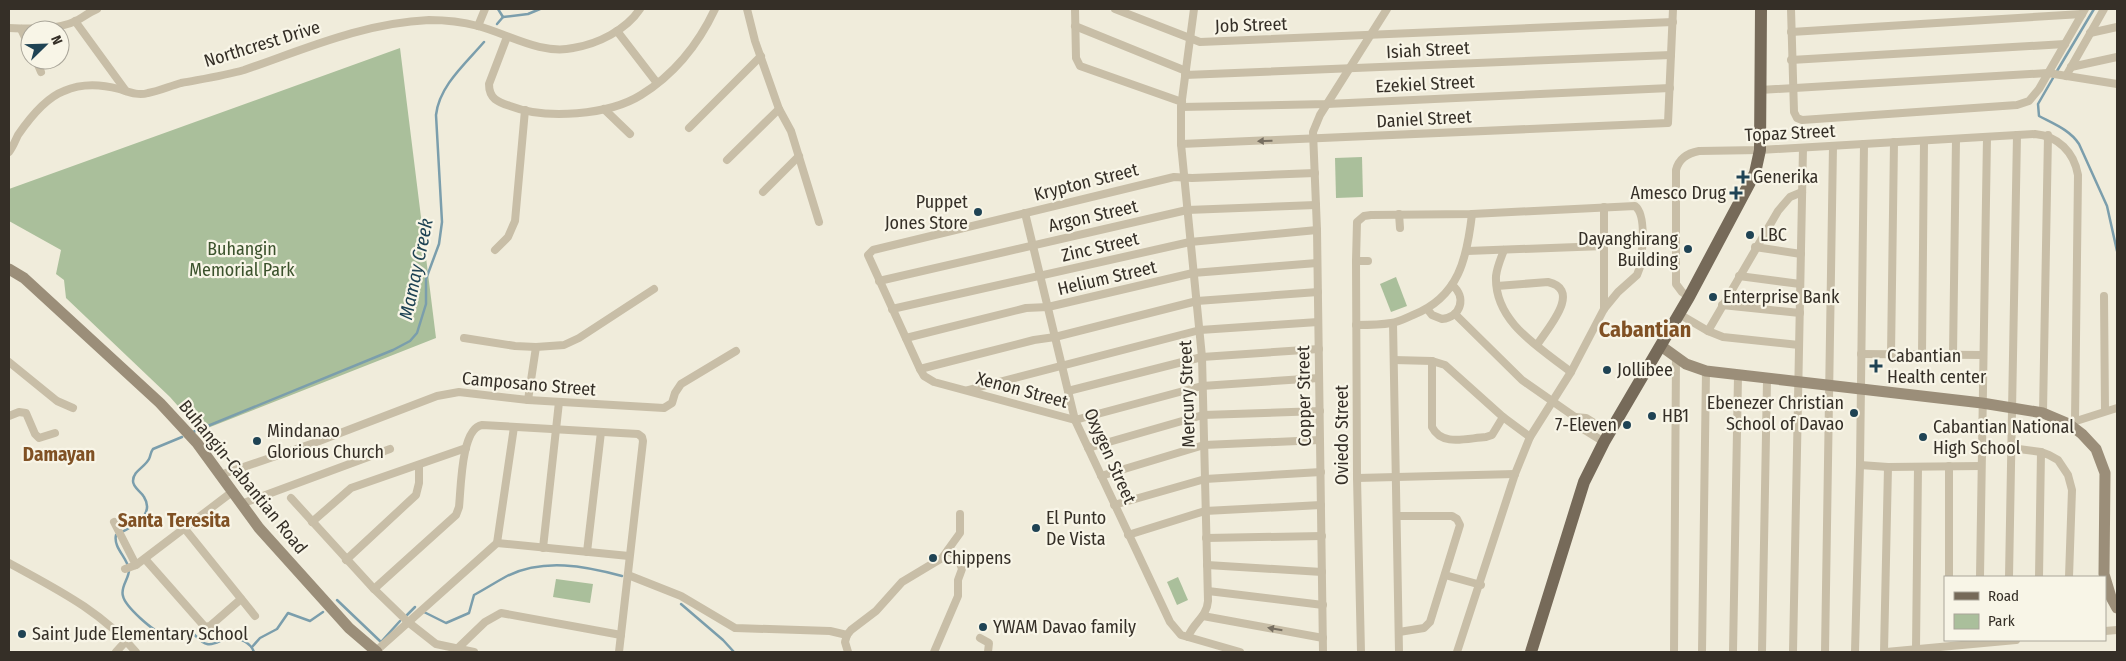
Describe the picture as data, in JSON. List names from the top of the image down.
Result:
{
  "streets": {
    "main road": ["Buhangin-Cabantian Road"],
    "street": [
      "Job Street",
      "Northcrest Drive",
      "Isiah Street",
      "Ezekiel Street",
      "Daniel Street",
      "Topaz Street",
      "Krypton Street",
      "Argon Street",
      "Zinc Street",
      "Helium Street",
      "Camposano Street",
      "Xenon Street",
      "Mercury Street",
      "Copper Street",
      "Oviedo Street",
      "Oxygen Street"
    ]
  },
  "crossings": [
    ["Job Street", "Mercury Street"],
    ["Job Street", "Copper Street"],
    ["Isiah Street", "Mercury Street"],
    ["Isiah Street", "Copper Street"],
    ["Ezekiel Street", "Daniel Street"],
    ["Ezekiel Street", "Mercury Street"],
    ["Ezekiel Street", "Copper Street"],
    ["Daniel Street", "Mercury Street"],
    ["Daniel Street", "Copper Street"],
    ["Krypton Street", "Argon Street"],
    ["Krypton Street", "Mercury Street"],
    ["Krypton Street", "Copper Street"],
    ["Krypton Street", "Oxygen Street"],
    ["Argon Street", "Mercury Street"],
    ["Argon Street", "Copper Street"],
    ["Argon Street", "Oxygen Street"],
    ["Zinc Street", "Mercury Street"],
    ["Zinc Street", "Copper Street"],
    ["Zinc Street", "Oxygen Street"],
    ["Helium Street", "Mercury Street"],
    ["Helium Street", "Copper Street"],
    ["Helium Street", "Oxygen Street"],
    ["Camposano Street", "Buhangin-Cabantian Road"],
    ["Xenon Street", "Mercury Street"],
    ["Xenon Street", "Copper Street"],
    ["Xenon Street", "Oxygen Street"],
    ["Mercury Street", "Oxygen Street"]
  ],
  "districts": ["Cabantian", "Damayan", "Santa Teresita"],
  "water": ["Mamay Creek"],
  "parks": ["Buhangin Memorial Park"],
  "places": {
    "health": ["Generika", "Amesco Drug", "Cabantian Health center"],
    "other": [
      "Puppet Jones Store",
      "LBC",
      "Dayanghirang Building",
      "Enterprise Bank",
      "Jollibee",
      "Ebenezer Christian School of Davao",
      "HB1",
      "7-Eleven",
      "Cabantian National High School",
      "Mindanao Glorious Church",
      "El Punto De Vista",
      "Chippens",
      "YWAM Davao family",
      "Saint Jude Elementary School"
    ]
  },
  "legend": ["Road", "Park"],
  "north": "top right"
}
